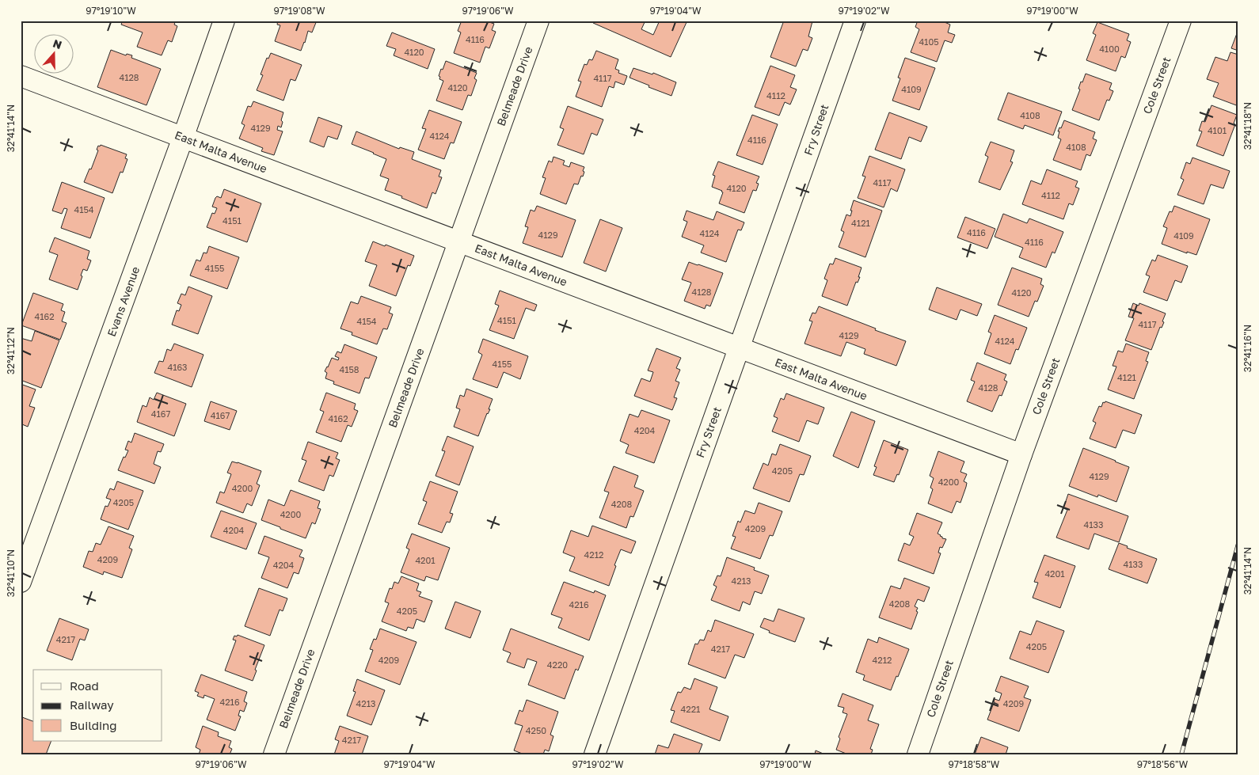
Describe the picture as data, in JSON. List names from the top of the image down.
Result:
{
  "streets": {
    "street": [
      "Cole Street",
      "Belmeade Drive",
      "Fry Street",
      "East Malta Avenue",
      "Evans Avenue"
    ]
  },
  "crossings": [
    ["Cole Street", "East Malta Avenue"],
    ["Belmeade Drive", "East Malta Avenue"],
    ["Fry Street", "East Malta Avenue"],
    ["East Malta Avenue", "Evans Avenue"]
  ],
  "house_numbers": [
    "4116",
    "4105",
    "4100",
    "4120",
    "4128",
    "4117",
    "4120",
    "4109",
    "4112",
    "4108",
    "4129",
    "4101",
    "4124",
    "4116",
    "4108",
    "4117",
    "4120",
    "4112",
    "4154",
    "4151",
    "4121",
    "4116",
    "4124",
    "4129",
    "4109",
    "4116",
    "4155",
    "4128",
    "4120",
    "4162",
    "4151",
    "4154",
    "4117",
    "4129",
    "4124",
    "4155",
    "4163",
    "4158",
    "4121",
    "4128",
    "4167",
    "4167",
    "4162",
    "4204",
    "4205",
    "4129",
    "4200",
    "4200",
    "4205",
    "4208",
    "4200",
    "4133",
    "4209",
    "4204",
    "4212",
    "4209",
    "4201",
    "4133",
    "4204",
    "4201",
    "4213",
    "4208",
    "4216",
    "4205",
    "4217",
    "4205",
    "4217",
    "4209",
    "4212",
    "4220",
    "4216",
    "4213",
    "4209",
    "4221",
    "4250",
    "4217"
  ],
  "legend": ["Road", "Railway", "Building"],
  "north": "top",
  "coordinates": [
    "97°19'10\"W",
    "97°19'08\"W",
    "97°19'06\"W",
    "97°19'04\"W",
    "97°19'02\"W",
    "97°19'00\"W",
    "32°41'18\"N",
    "32°41'14\"N",
    "32°41'16\"N",
    "32°41'12\"N",
    "32°41'10\"N",
    "97°18'58\"W",
    "97°18'56\"W"
  ]
}
